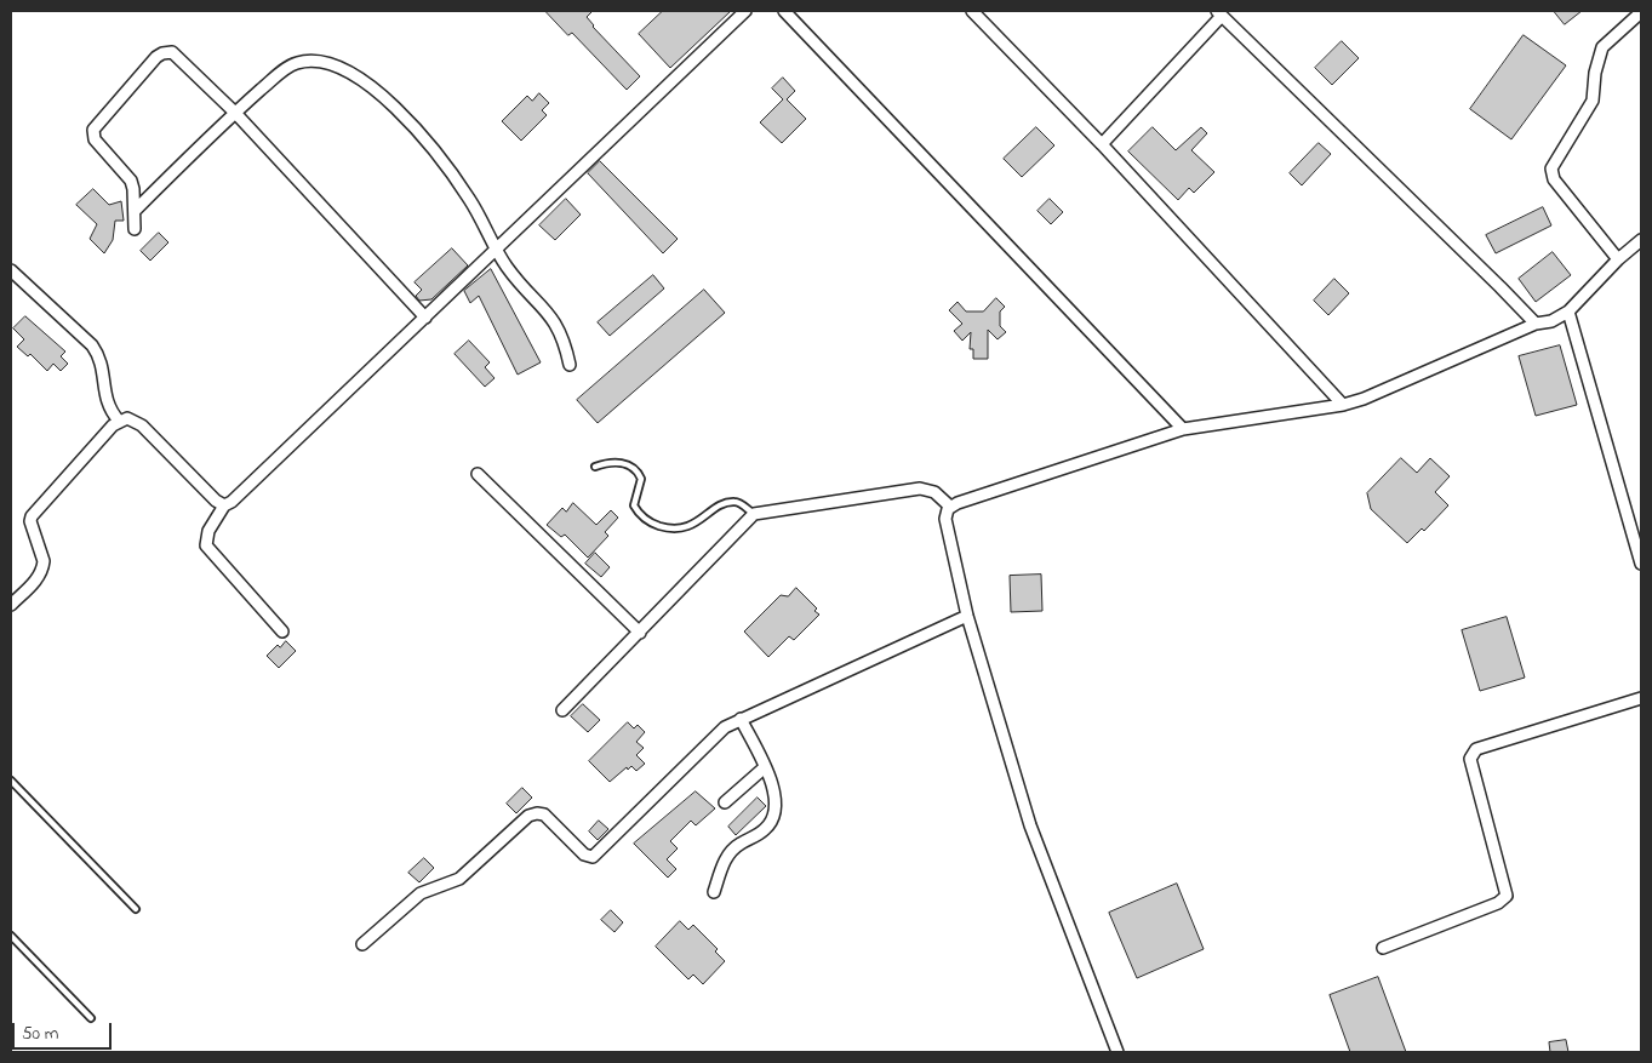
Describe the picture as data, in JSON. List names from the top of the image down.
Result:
{
  "scale_bar": "50 m"
}
